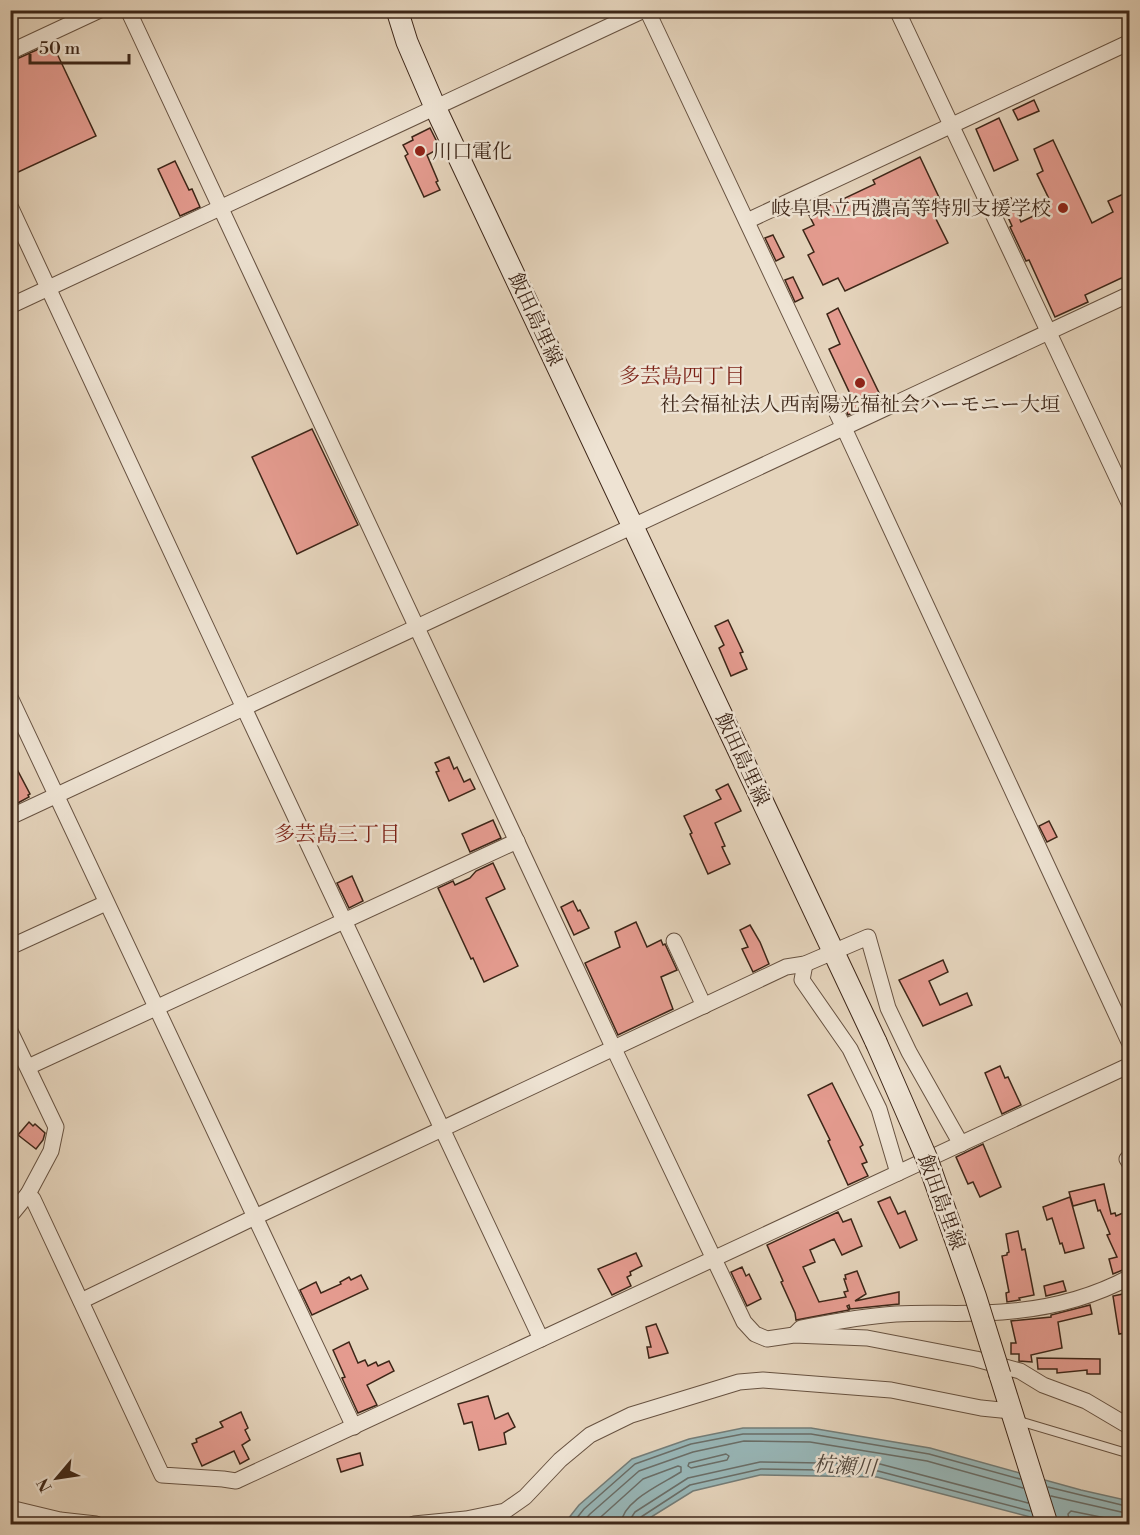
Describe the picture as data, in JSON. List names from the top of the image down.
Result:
{
  "streets": {
    "main road": ["飯田島里線"]
  },
  "districts": ["多芸島四丁目", "多芸島三丁目"],
  "water": ["杭瀬川"],
  "places": ["川口電化", "岐阜県立西濃高等特別支援学校", "社会福祉法人西南陽光福祉会ハーモニー大垣"],
  "scale_bar": "50 m",
  "north": "bottom left"
}
